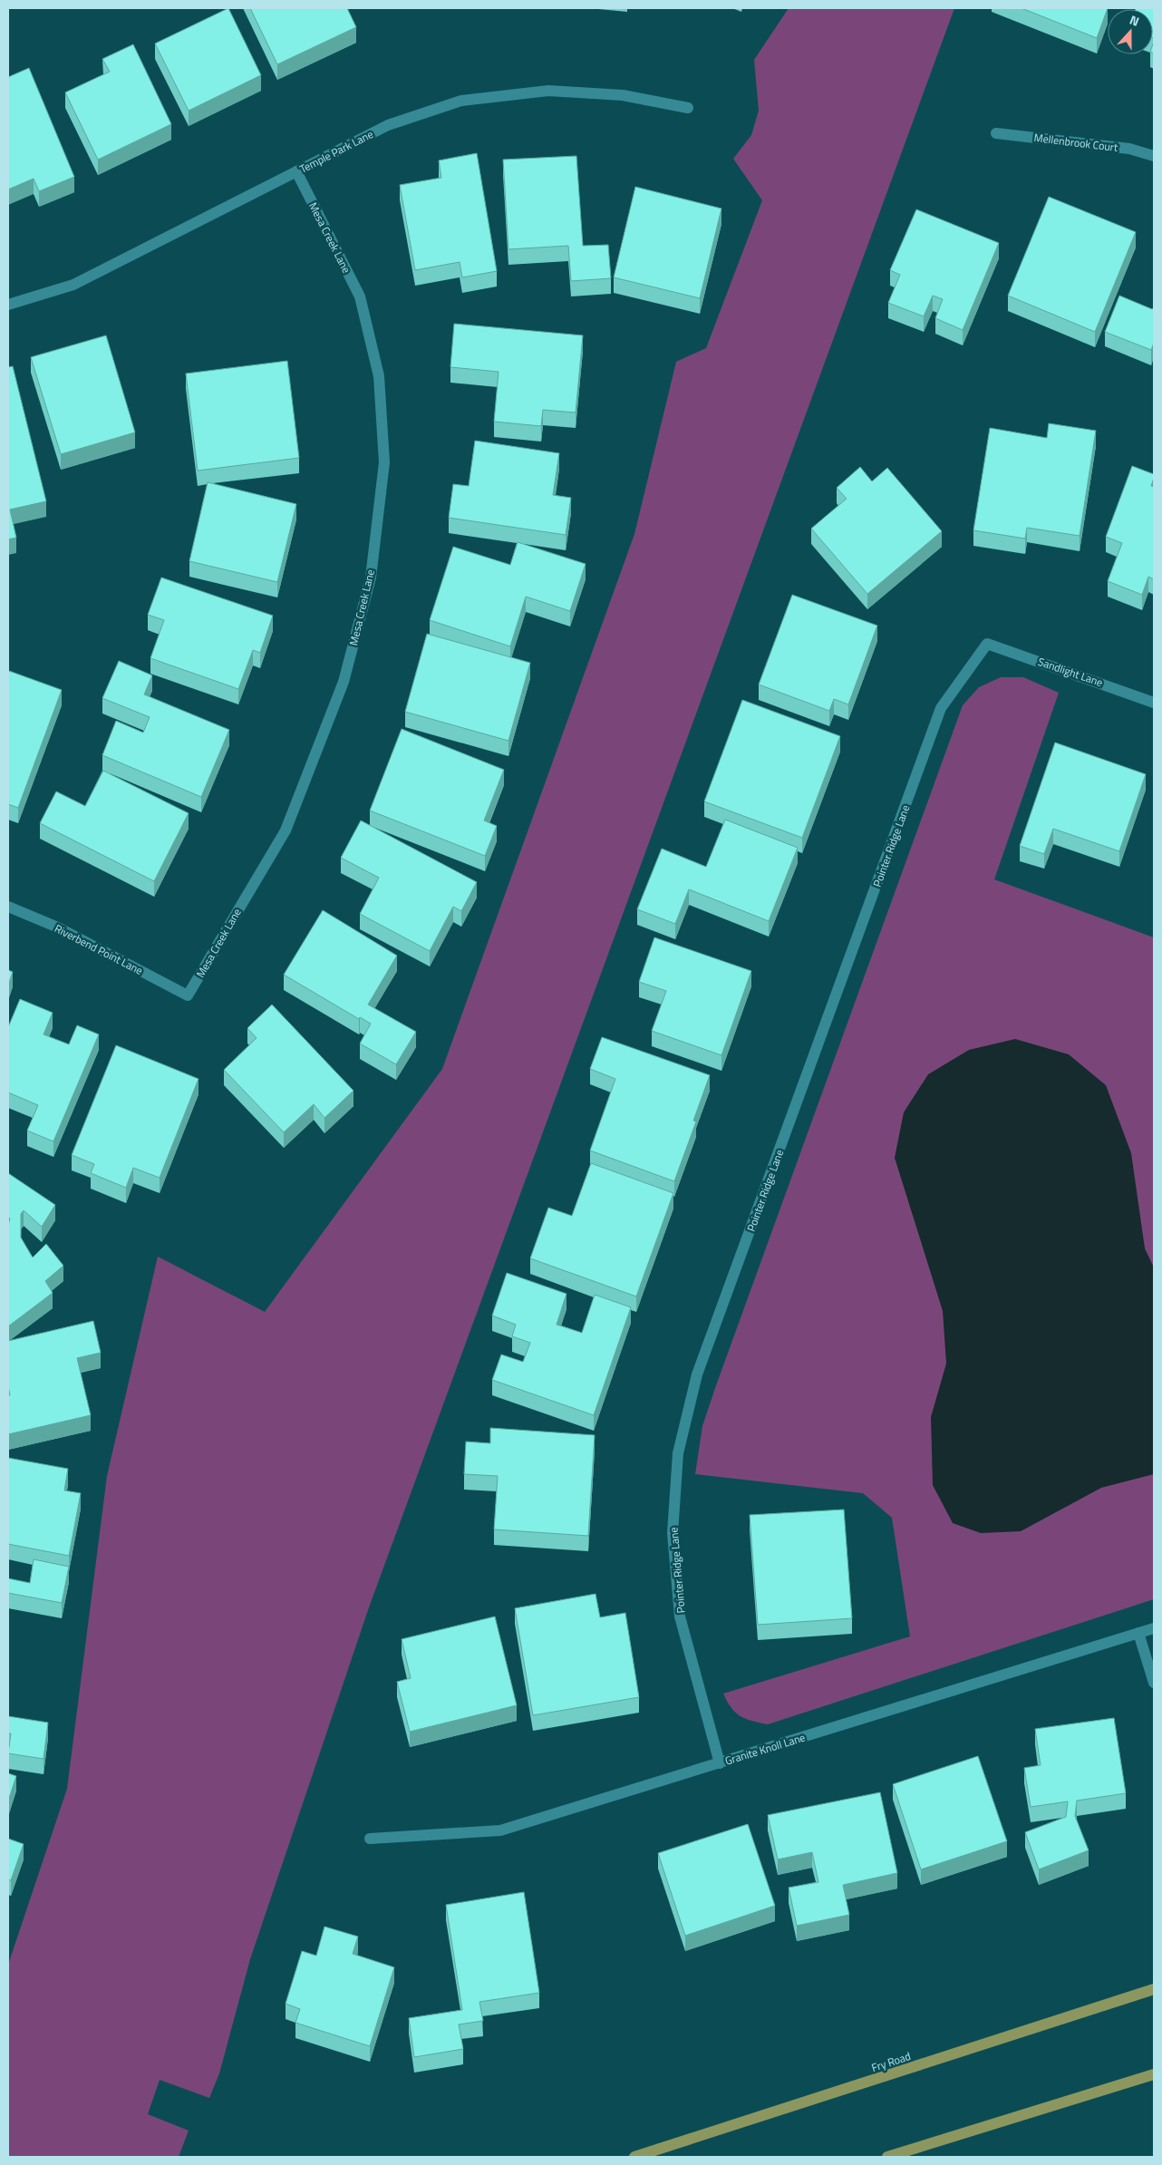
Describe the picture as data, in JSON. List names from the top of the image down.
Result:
{
  "streets": {
    "main road": ["Fry Road"],
    "street": [
      "Mellenbrook Court",
      "Temple Park Lane",
      "Mesa Creek Lane",
      "Sandlight Lane",
      "Pointer Ridge Lane",
      "Riverbend Point Lane",
      "Granite Knoll Lane"
    ]
  },
  "crossings": [
    ["Temple Park Lane", "Mesa Creek Lane"],
    ["Mesa Creek Lane", "Riverbend Point Lane"],
    ["Sandlight Lane", "Pointer Ridge Lane"],
    ["Pointer Ridge Lane", "Granite Knoll Lane"]
  ],
  "north": "top"
}
